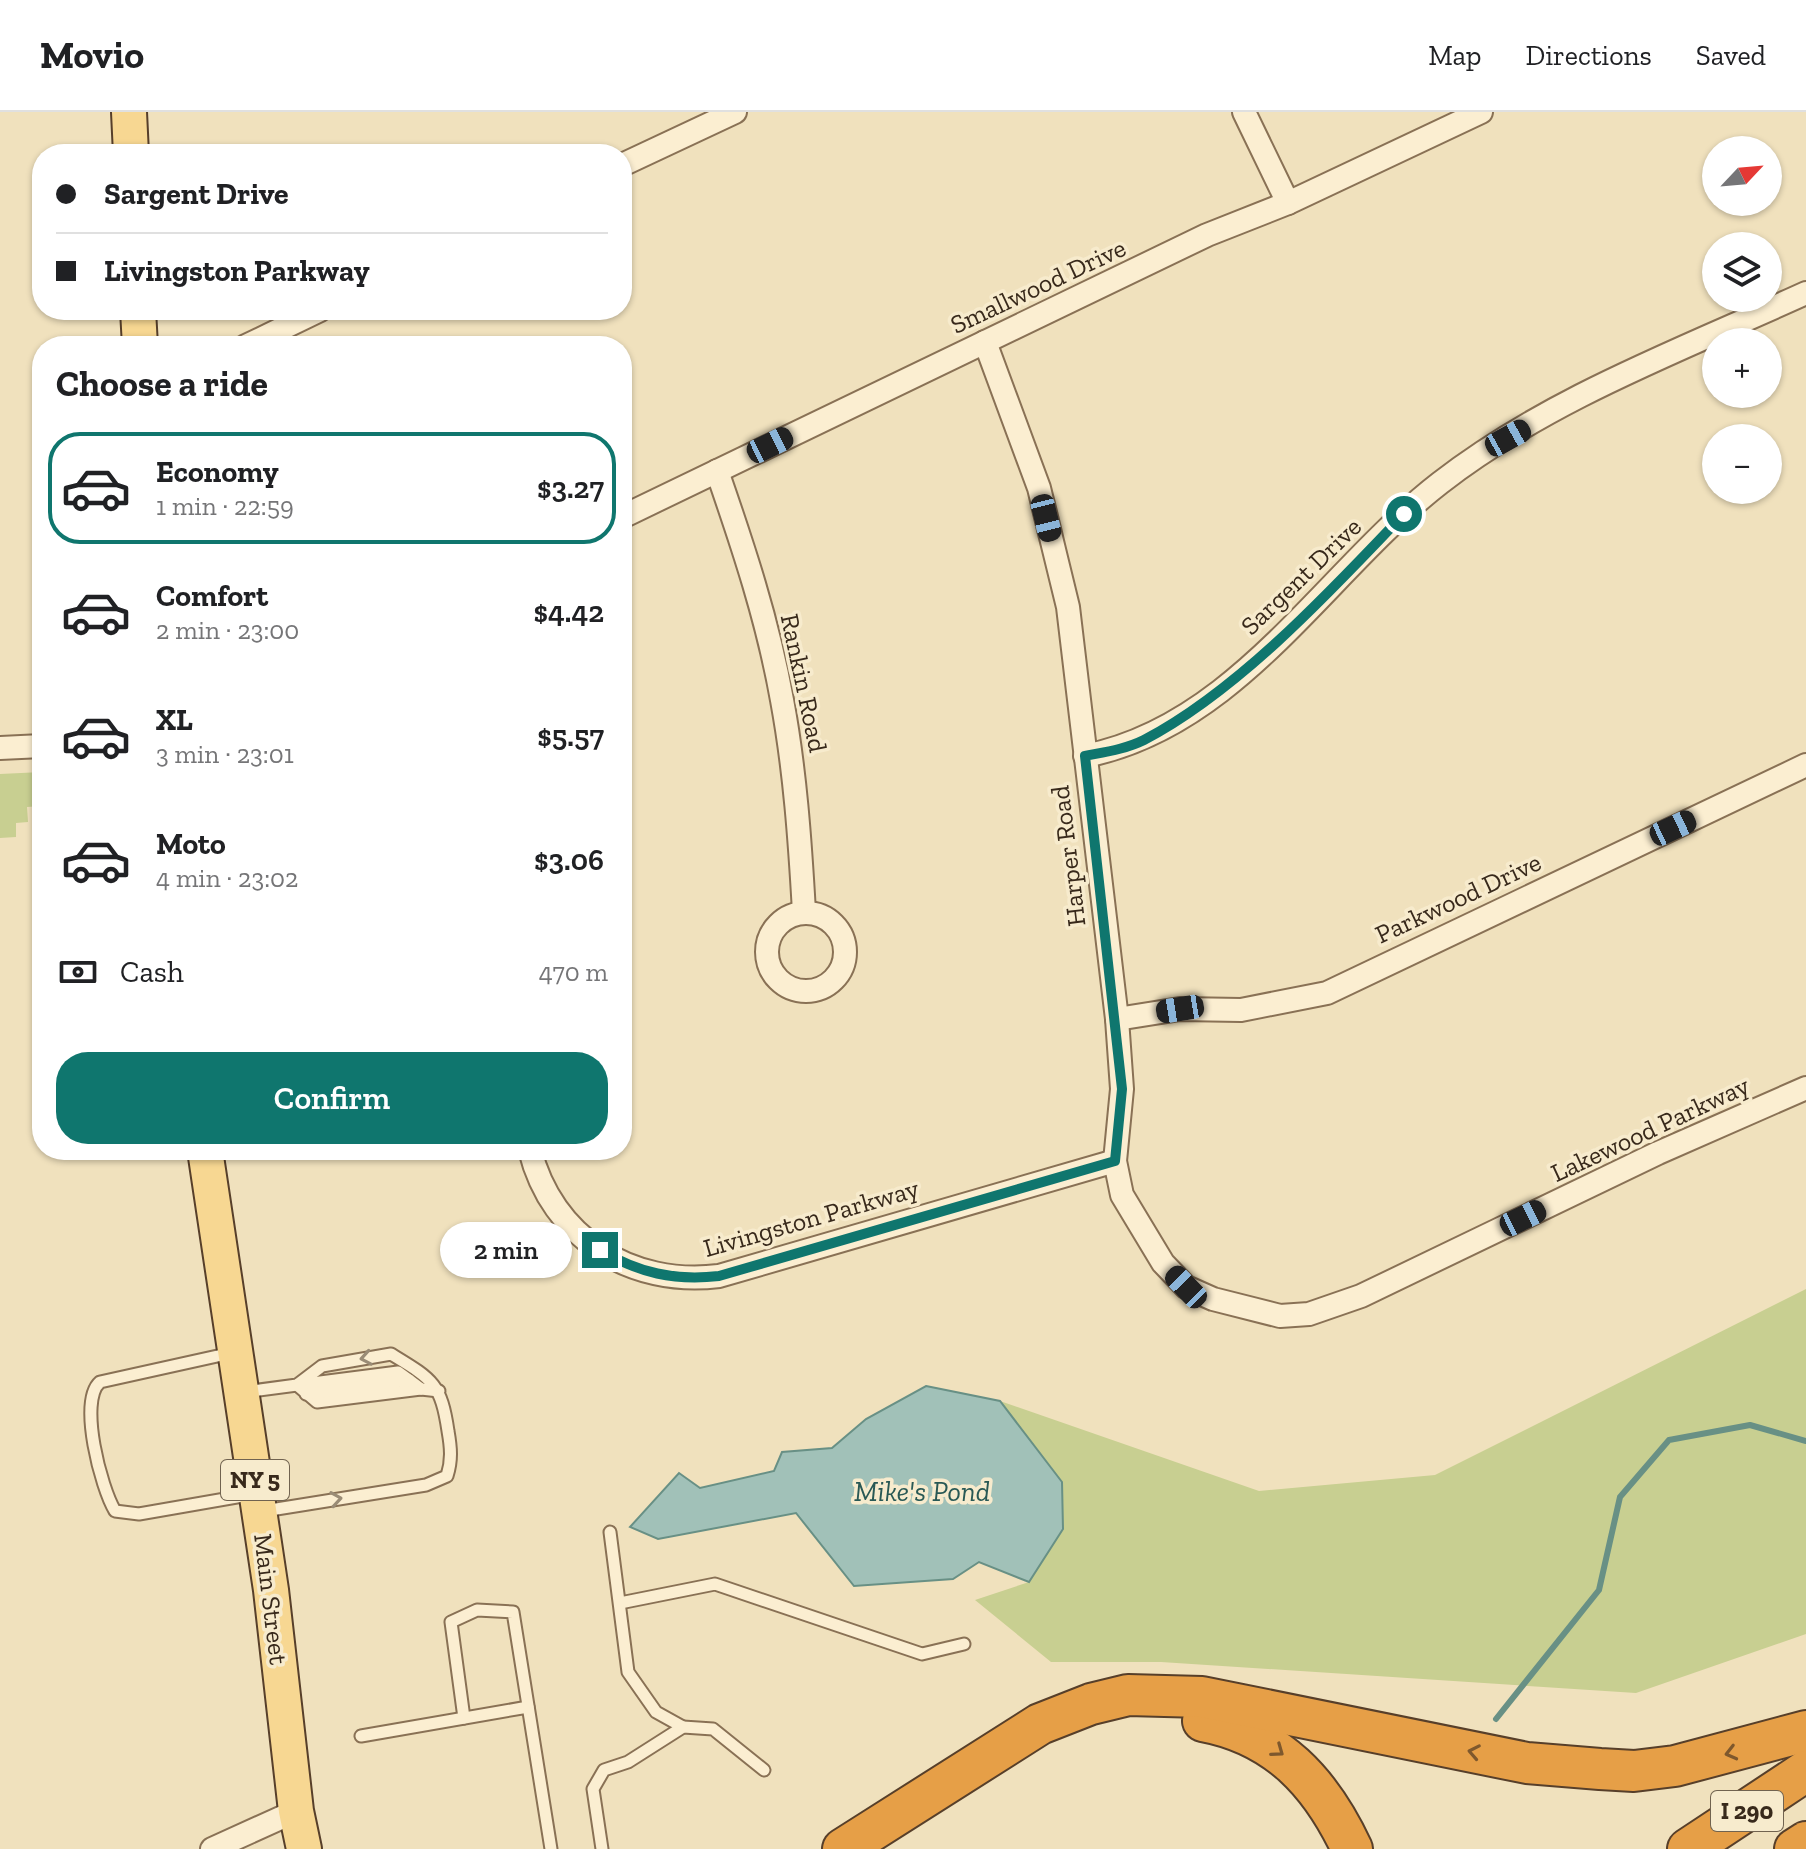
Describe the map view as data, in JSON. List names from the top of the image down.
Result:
{
  "streets": {
    "highway": ["I 290"],
    "main road": ["NY 5", "Main Street"],
    "street": [
      "Smallwood Drive",
      "Sargent Drive",
      "Rankin Road",
      "Harper Road",
      "Parkwood Drive",
      "Lakewood Parkway",
      "Livingston Parkway"
    ]
  },
  "crossings": [
    ["Smallwood Drive", "Rankin Road"],
    ["Smallwood Drive", "Harper Road"],
    ["Sargent Drive", "Harper Road"],
    ["Harper Road", "Parkwood Drive"],
    ["Harper Road", "Lakewood Parkway"],
    ["Harper Road", "Livingston Parkway"]
  ],
  "water": ["Mike's Pond"],
  "north": "top right",
  "page": {
    "header": "Movio",
    "nav": ["Map", "Directions", "Saved"],
    "map_buttons": ["+", "−"],
    "banner": ["Sargent Drive", "Livingston Parkway"],
    "heading": "Choose a ride",
    "list": [
      {
        "name": "Economy",
        "note": "1 min · 22:59",
        "value": "$3.27"
      },
      {
        "name": "Comfort",
        "note": "2 min · 23:00",
        "value": "$4.42"
      },
      {
        "name": "XL",
        "note": "3 min · 23:01",
        "value": "$5.57"
      },
      {
        "name": "Moto",
        "note": "4 min · 23:02",
        "value": "$3.06"
      }
    ],
    "pay": ["Cash", "470 m"],
    "buttons": "Confirm",
    "bubble": "2 min"
  }
}
